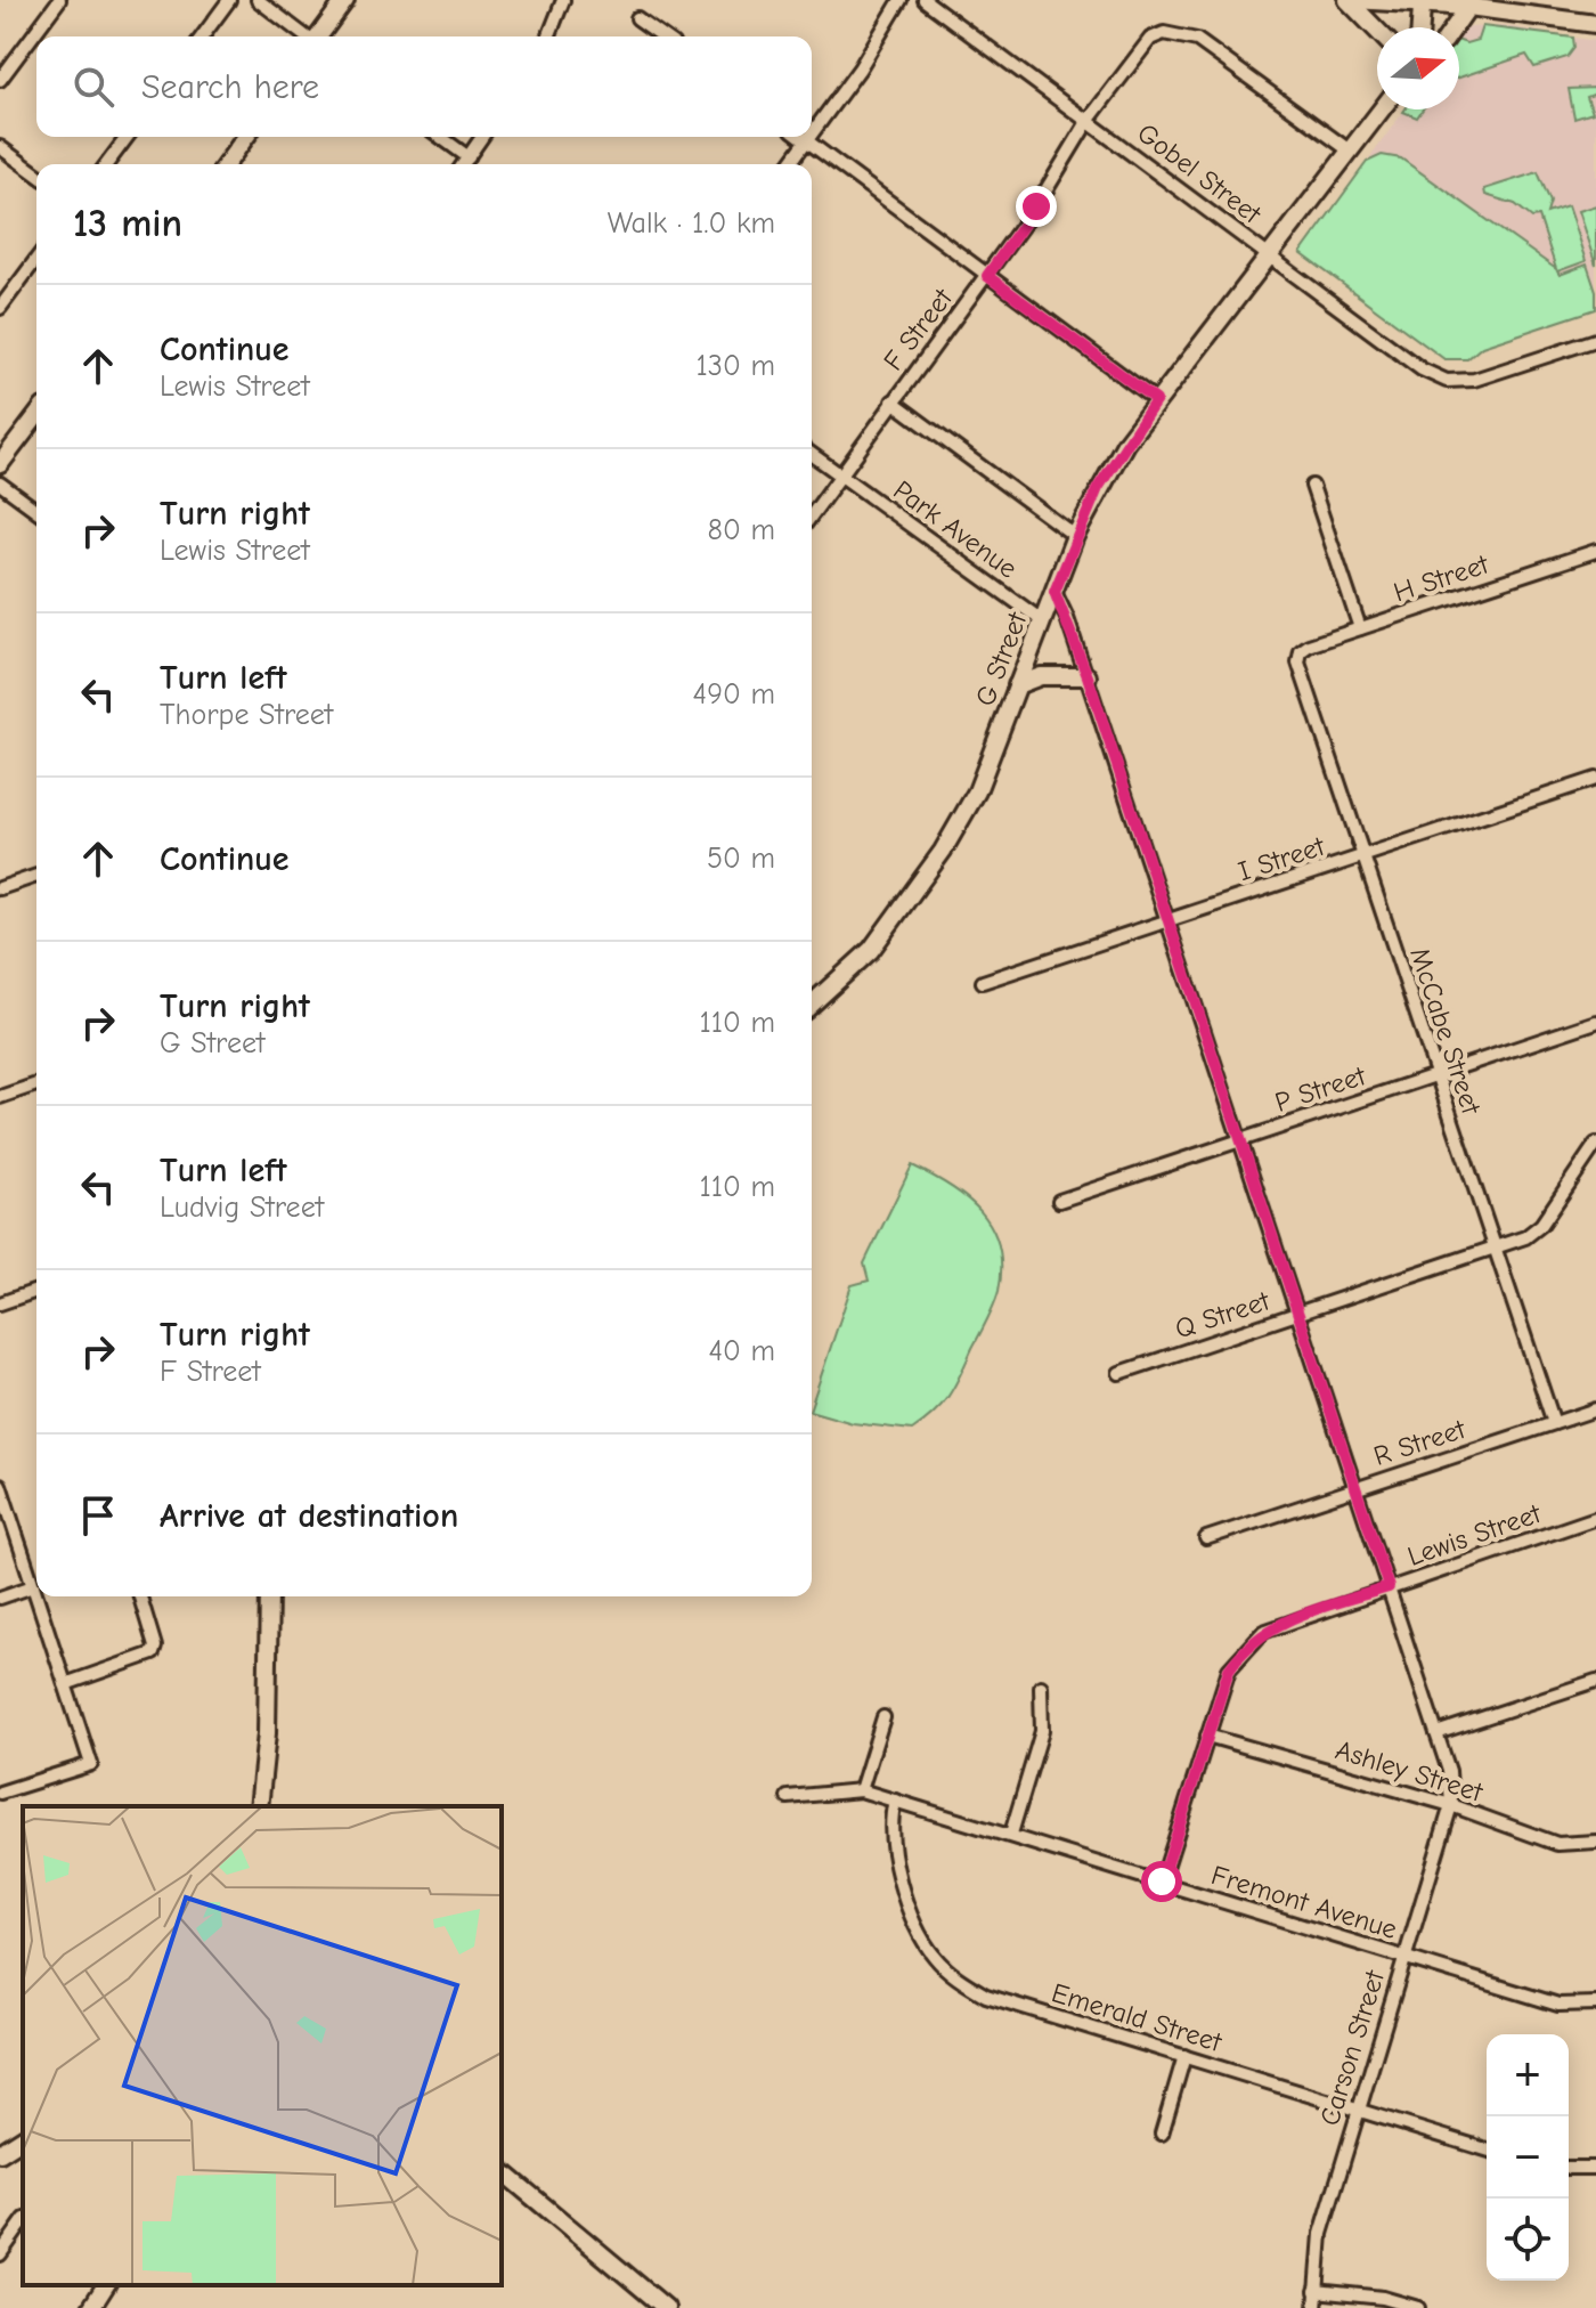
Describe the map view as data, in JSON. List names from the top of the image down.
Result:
{
  "streets": {
    "street": [
      "Gobel Street",
      "F Street",
      "Park Avenue",
      "H Street",
      "G Street",
      "I Street",
      "McCabe Street",
      "P Street",
      "Q Street",
      "R Street",
      "Lewis Street",
      "Ashley Street",
      "Fremont Avenue",
      "Emerald Street",
      "Carson Street"
    ]
  },
  "crossings": [
    ["Gobel Street", "F Street"],
    ["Gobel Street", "G Street"],
    ["F Street", "Park Avenue"],
    ["F Street", "G Street"],
    ["Park Avenue", "G Street"],
    ["H Street", "McCabe Street"],
    ["I Street", "McCabe Street"],
    ["McCabe Street", "P Street"],
    ["McCabe Street", "Q Street"],
    ["McCabe Street", "R Street"],
    ["Lewis Street", "Ashley Street"],
    ["Lewis Street", "Fremont Avenue"],
    ["Ashley Street", "Carson Street"],
    ["Fremont Avenue", "Emerald Street"],
    ["Fremont Avenue", "Carson Street"],
    ["Emerald Street", "Carson Street"]
  ],
  "north": "right",
  "page": {
    "search": "Search here",
    "heading": ["13 min", "Walk · 1.0 km"],
    "list": [
      ["Continue", "Lewis Street", "130 m"],
      ["Turn right", "Lewis Street", "80 m"],
      ["Turn left", "Thorpe Street", "490 m"],
      ["Continue", "50 m"],
      ["Turn right", "G Street", "110 m"],
      ["Turn left", "Ludvig Street", "110 m"],
      ["Turn right", "F Street", "40 m"],
      "Arrive at destination"
    ],
    "map_buttons": ["+", "−"]
  }
}
